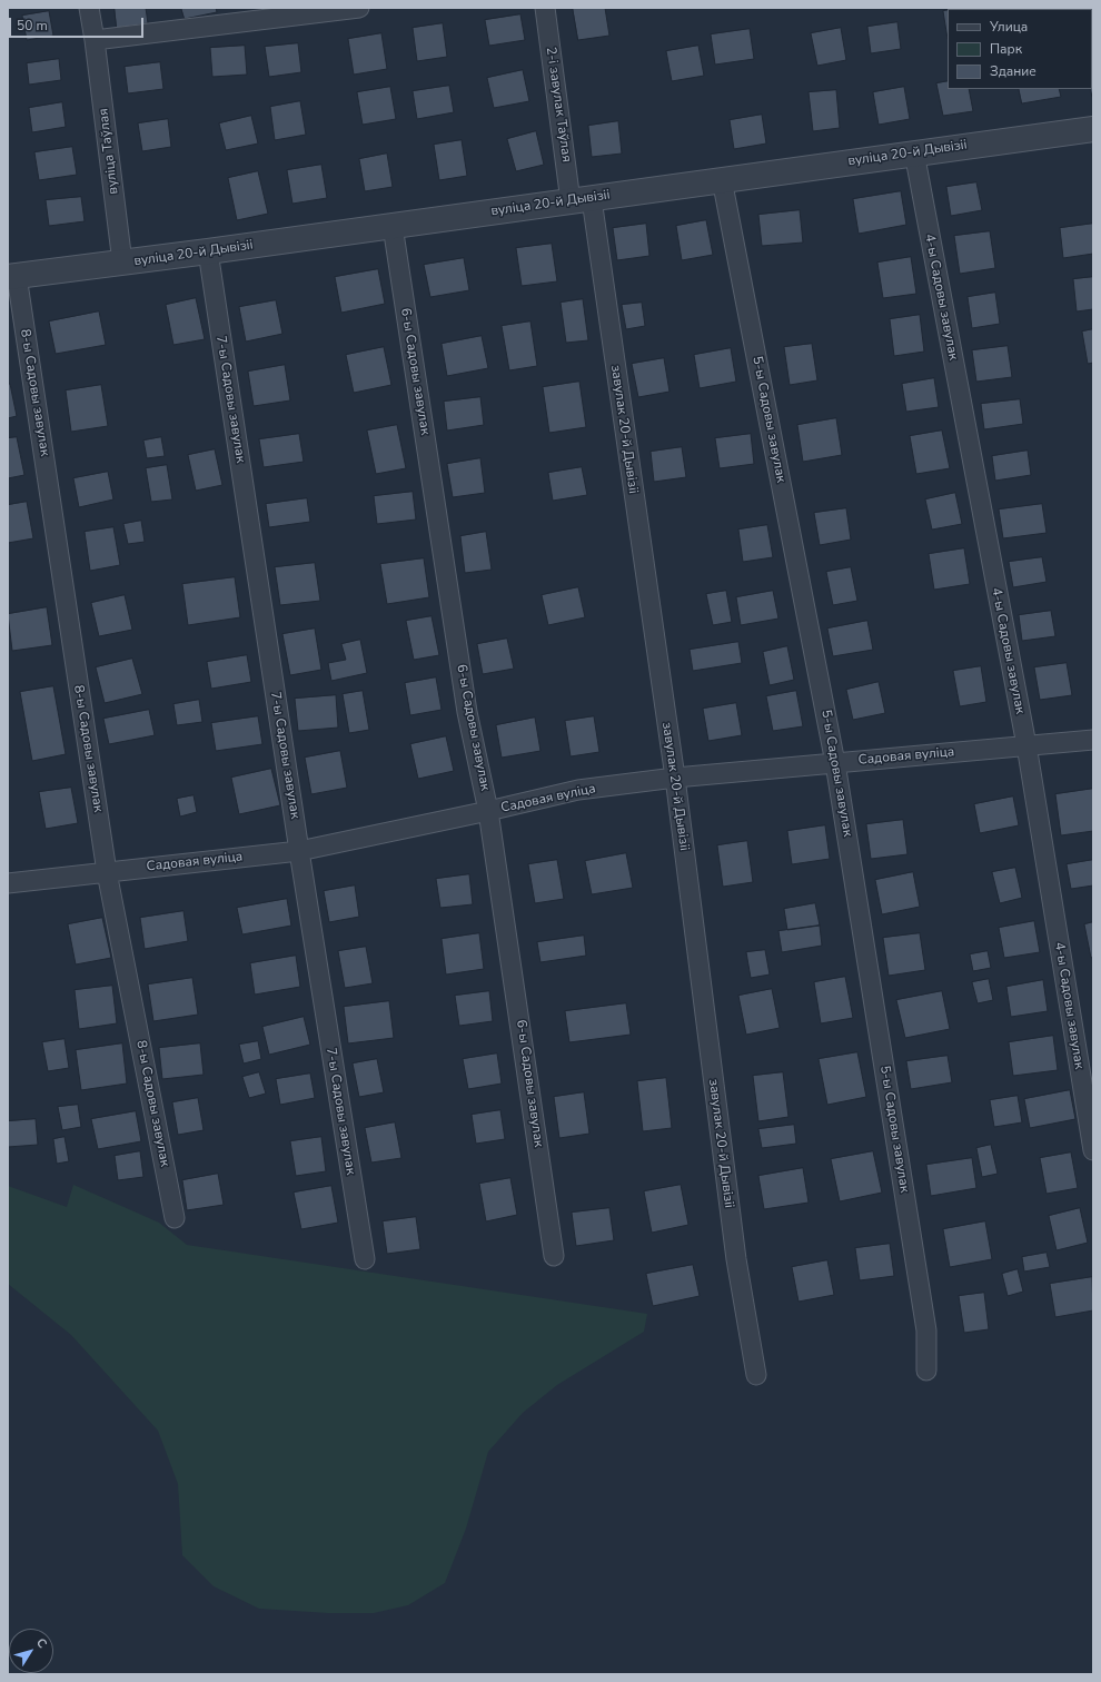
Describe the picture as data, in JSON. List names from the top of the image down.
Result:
{
  "streets": {
    "street": [
      "2-і завулак Таўлая",
      "вуліца Таўлая",
      "вуліца 20-й Дывізіі",
      "4-ы Садовы завулак",
      "6-ы Садовы завулак",
      "8-ы Садовы завулак",
      "7-ы Садовы завулак",
      "5-ы Садовы завулак",
      "завулак 20-й Дывізіі",
      "Садовая вуліца"
    ]
  },
  "crossings": [
    ["2-і завулак Таўлая", "вуліца 20-й Дывізіі"],
    ["2-і завулак Таўлая", "завулак 20-й Дывізіі"],
    ["вуліца Таўлая", "вуліца 20-й Дывізіі"],
    ["вуліца 20-й Дывізіі", "4-ы Садовы завулак"],
    ["вуліца 20-й Дывізіі", "6-ы Садовы завулак"],
    ["вуліца 20-й Дывізіі", "8-ы Садовы завулак"],
    ["вуліца 20-й Дывізіі", "7-ы Садовы завулак"],
    ["вуліца 20-й Дывізіі", "5-ы Садовы завулак"],
    ["вуліца 20-й Дывізіі", "завулак 20-й Дывізіі"],
    ["4-ы Садовы завулак", "Садовая вуліца"],
    ["6-ы Садовы завулак", "Садовая вуліца"],
    ["8-ы Садовы завулак", "Садовая вуліца"],
    ["7-ы Садовы завулак", "Садовая вуліца"],
    ["5-ы Садовы завулак", "Садовая вуліца"],
    ["завулак 20-й Дывізіі", "Садовая вуліца"]
  ],
  "legend": ["Улица", "Парк", "Здание"],
  "scale_bar": "50 m",
  "north": "top right"
}
